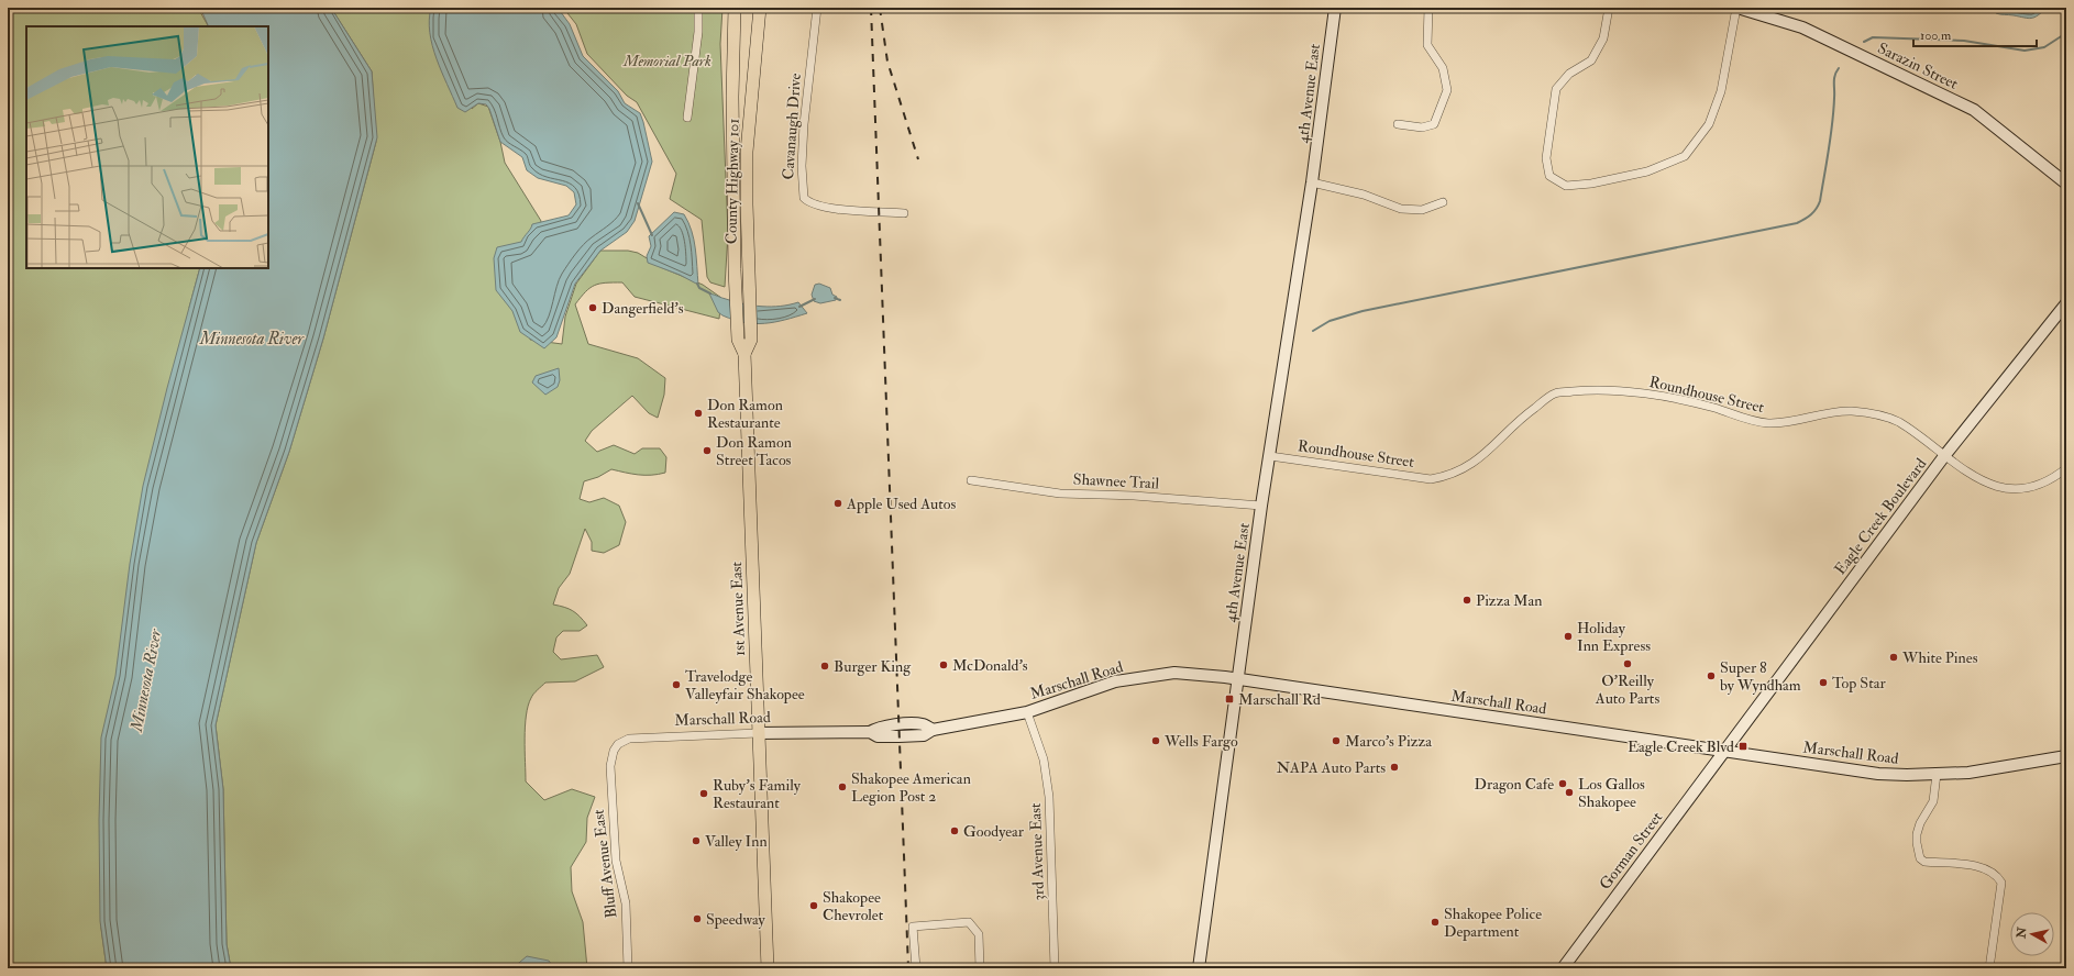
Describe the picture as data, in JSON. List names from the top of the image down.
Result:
{
  "streets": {
    "main road": ["County Highway 101", "1st Avenue East"],
    "street": [
      "Sarazin Street",
      "4th Avenue East",
      "Cavanaugh Drive",
      "Roundhouse Street",
      "Shawnee Trail",
      "Eagle Creek Boulevard",
      "Marschall Road",
      "Gorman Street",
      "3rd Avenue East",
      "Bluff Avenue East"
    ]
  },
  "crossings": [
    ["4th Avenue East", "Roundhouse Street"],
    ["4th Avenue East", "Shawnee Trail"],
    ["4th Avenue East", "Marschall Road"],
    ["County Highway 101", "1st Avenue East"],
    ["Roundhouse Street", "Eagle Creek Boulevard"],
    ["Eagle Creek Boulevard", "Marschall Road"],
    ["Eagle Creek Boulevard", "Gorman Street"],
    ["1st Avenue East", "Marschall Road"],
    ["Marschall Road", "Gorman Street"],
    ["Marschall Road", "3rd Avenue East"],
    ["Marschall Road", "Bluff Avenue East"]
  ],
  "water": ["Minnesota River"],
  "parks": ["Memorial Park"],
  "places": {
    "other": [
      "Dangerfield's",
      "Don Ramon Restaurante",
      "Don Ramon Street Tacos",
      "Apple Used Autos",
      "Pizza Man",
      "Holiday Inn Express",
      "White Pines",
      "O'Reilly Auto Parts",
      "McDonald's",
      "Burger King",
      "Super 8 by Wyndham",
      "Top Star",
      "Travelodge Valleyfair Shakopee",
      "Wells Fargo",
      "Marco's Pizza",
      "NAPA Auto Parts",
      "Dragon Cafe",
      "Shakopee American Legion Post 2",
      "Los Gallos Shakopee",
      "Ruby's Family Restaurant",
      "Goodyear",
      "Valley Inn",
      "Shakopee Chevrolet",
      "Speedway",
      "Shakopee Police Department"
    ],
    "transit": ["Marschall Rd", "Eagle Creek Blvd"]
  },
  "scale_bar": "100 m",
  "north": "left"
}
